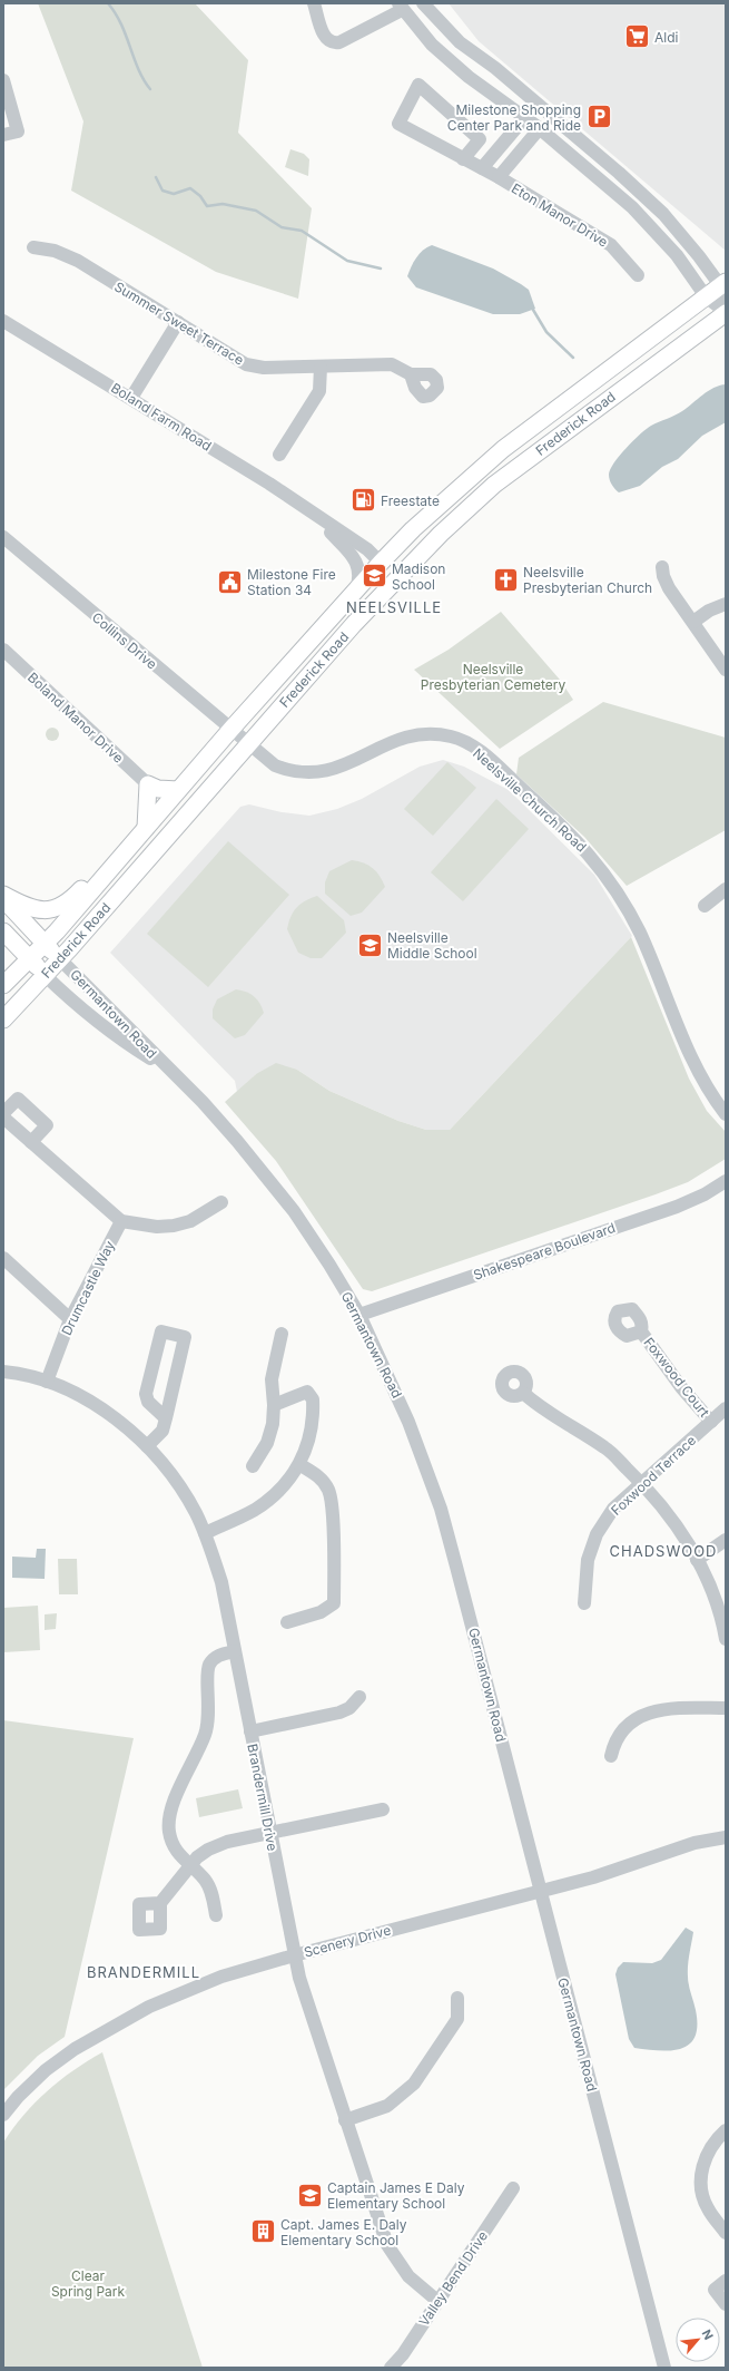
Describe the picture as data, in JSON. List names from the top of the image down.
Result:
{
  "streets": {
    "main road": ["Frederick Road", "Germantown Road"],
    "street": [
      "Eton Manor Drive",
      "Summer Sweet Terrace",
      "Boland Farm Road",
      "Collins Drive",
      "Boland Manor Drive",
      "Neelsville Church Road",
      "Shakespeare Boulevard",
      "Drumcastle Way",
      "Foxwood Court",
      "Foxwood Terrace",
      "Brandermill Drive",
      "Scenery Drive",
      "Valley Bend Drive"
    ]
  },
  "crossings": [
    ["Boland Farm Road", "Frederick Road"],
    ["Frederick Road", "Collins Drive"],
    ["Frederick Road", "Neelsville Church Road"],
    ["Frederick Road", "Germantown Road"],
    ["Collins Drive", "Neelsville Church Road"],
    ["Germantown Road", "Shakespeare Boulevard"],
    ["Germantown Road", "Scenery Drive"],
    ["Drumcastle Way", "Brandermill Drive"],
    ["Foxwood Court", "Foxwood Terrace"],
    ["Brandermill Drive", "Scenery Drive"],
    ["Brandermill Drive", "Valley Bend Drive"]
  ],
  "districts": ["NEELSVILLE", "CHADSWOOD", "BRANDERMILL"],
  "parks": ["Neelsville Presbyterian Cemetery", "Clear Spring Park"],
  "places": {
    "supermarket": ["Aldi"],
    "parking": ["Milestone Shopping Center Park and Ride"],
    "fuel station": ["Freestate"],
    "school or university": ["Madison School", "Neelsville Middle School", "Captain James E Daly Elementary School"],
    "church": ["Neelsville Presbyterian Church"],
    "public building": ["Milestone Fire Station 34"],
    "building": ["Capt. James E. Daly Elementary School"]
  },
  "north": "top right"
}
